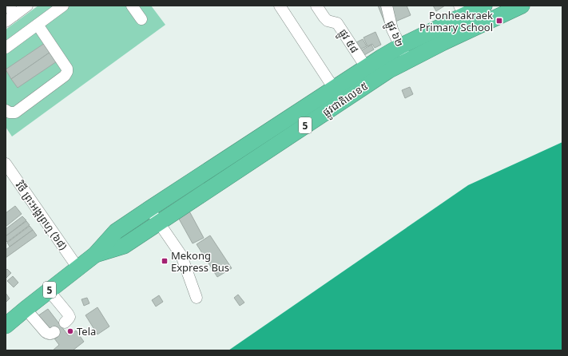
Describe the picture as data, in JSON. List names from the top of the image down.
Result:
{
  "streets": {
    "highway": ["ផ្លូវជាតិលេខ៥", "5"],
    "street": ["ផ្លូវ ៦២", "ផ្លូវ ៥៨", "វិថី ព្រះអង្គព្រហ្ម (៦៨)"]
  },
  "crossings": [
    ["ផ្លូវ ៦២", "ផ្លូវជាតិលេខ៥"],
    ["ផ្លូវ ៥៨", "ផ្លូវជាតិលេខ៥"],
    ["ផ្លូវជាតិលេខ៥", "វិថី ព្រះអង្គព្រហ្ម (៦៨)"]
  ],
  "places": {
    "transit": ["Ponheakraek Primary School", "Mekong Express Bus"],
    "other": ["Tela"]
  }
}
